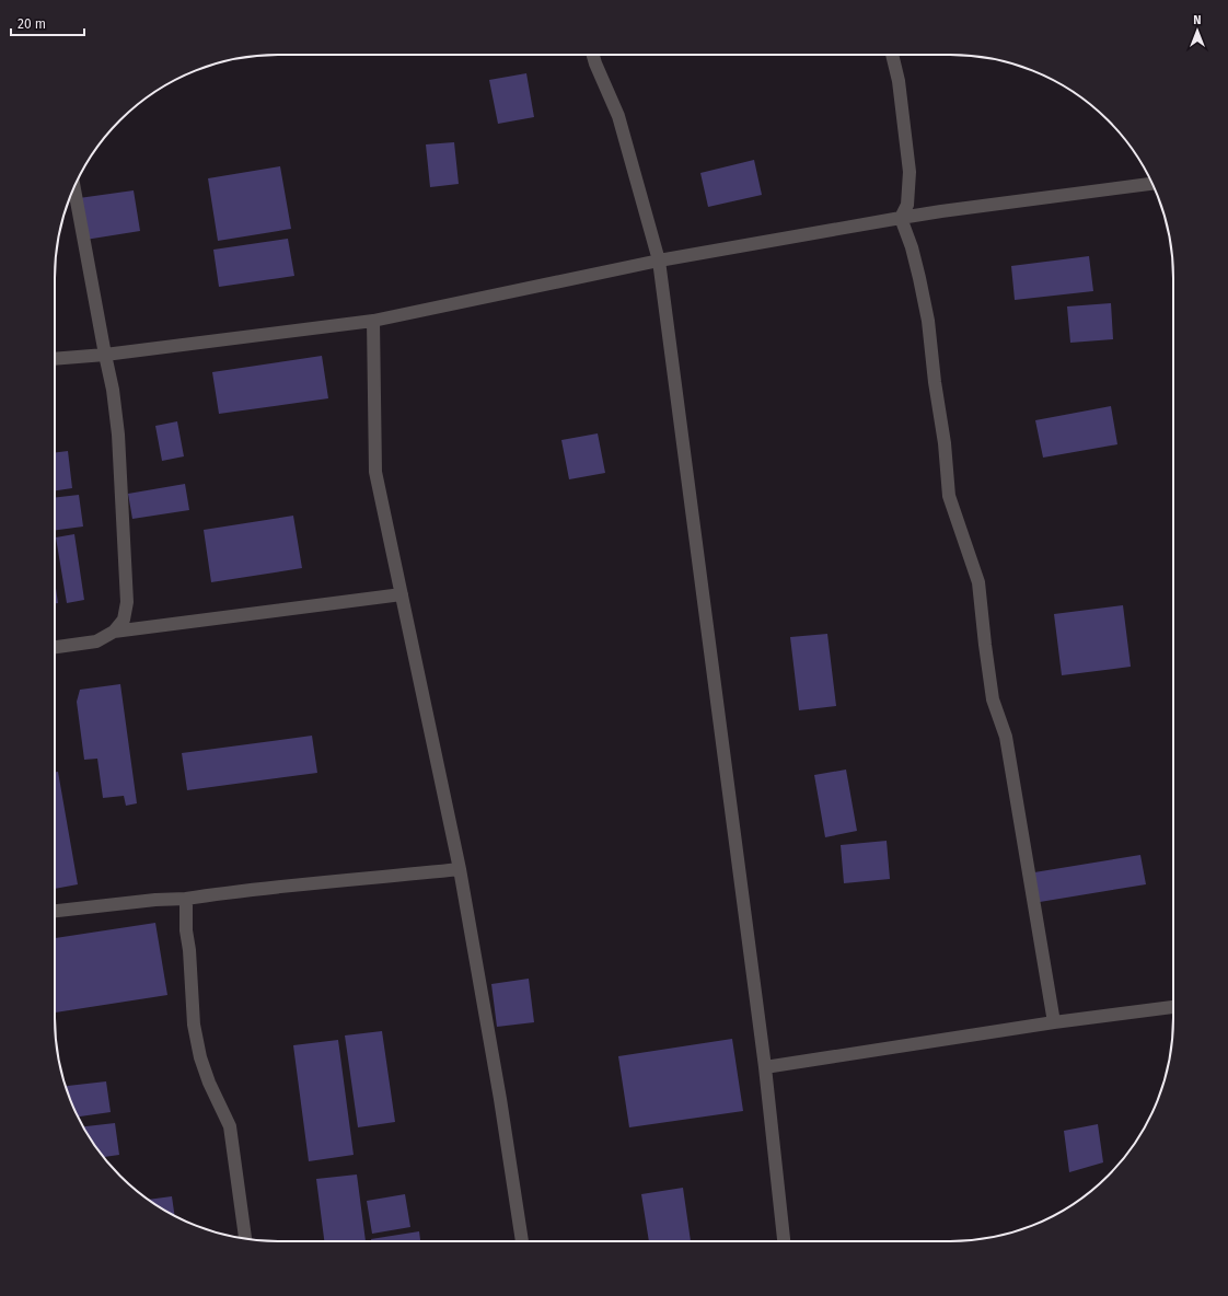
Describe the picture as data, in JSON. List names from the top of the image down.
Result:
{
  "scale_bar": "20 m",
  "north": "top"
}
